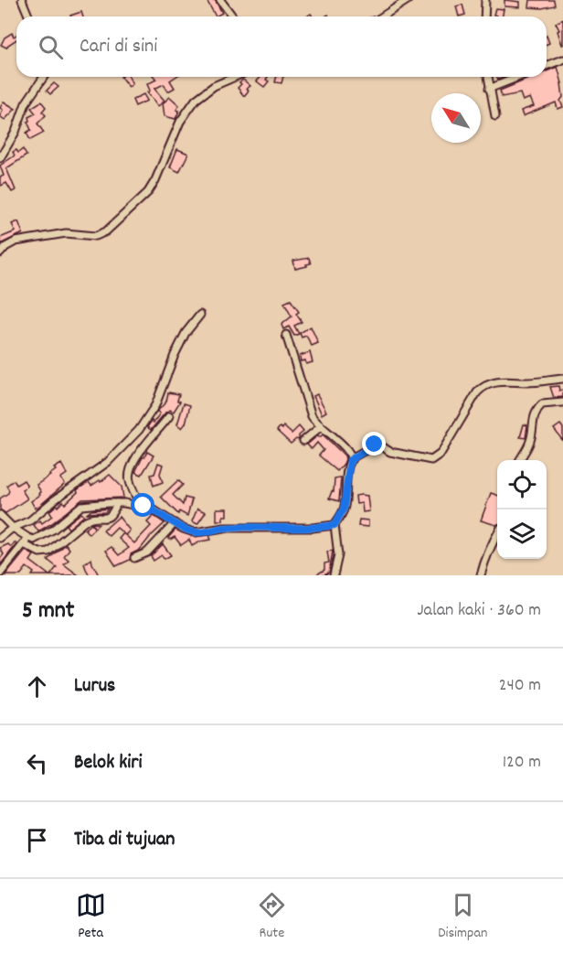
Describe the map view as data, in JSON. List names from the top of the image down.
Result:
{
  "north": "top left",
  "page": {
    "search": "Cari di sini",
    "heading": ["5 mnt", "Jalan kaki · 360 m"],
    "list": [
      ["Lurus", "240 m"],
      ["Belok kiri", "120 m"],
      "Tiba di tujuan"
    ],
    "nav": ["Peta", "Rute", "Disimpan"]
  }
}
